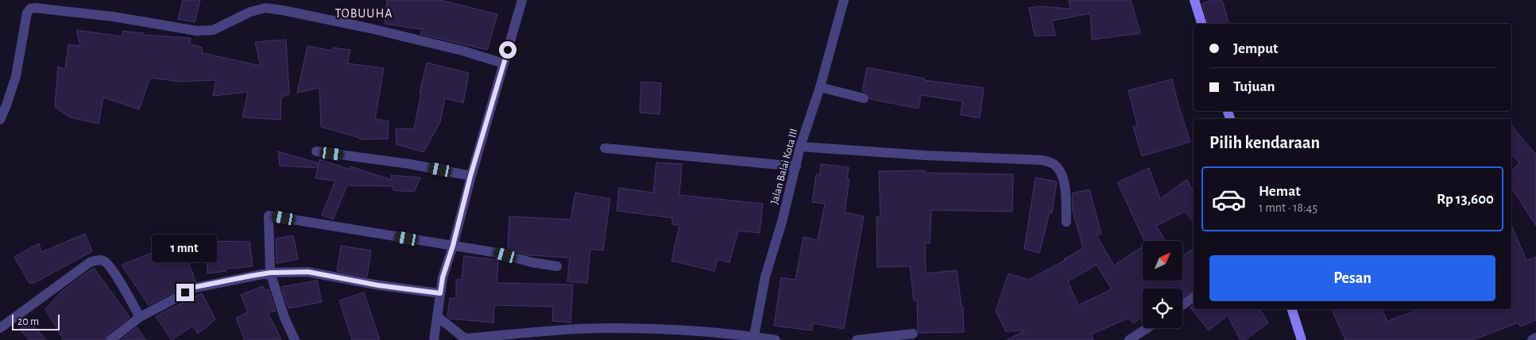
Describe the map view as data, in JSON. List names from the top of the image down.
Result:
{
  "streets": {
    "street": ["Jalan Balai Kota III"]
  },
  "districts": ["TOBUUHA"],
  "scale_bar": "20 m",
  "north": "top right",
  "page": {
    "banner": ["Jemput", "Tujuan"],
    "heading": "Pilih kendaraan",
    "list": [
      {
        "name": "Hemat",
        "note": "1 mnt · 18:45",
        "value": "Rp 13,600"
      }
    ],
    "bubble": "1 mnt",
    "buttons": "Pesan",
    "scale": "20 m"
  }
}
